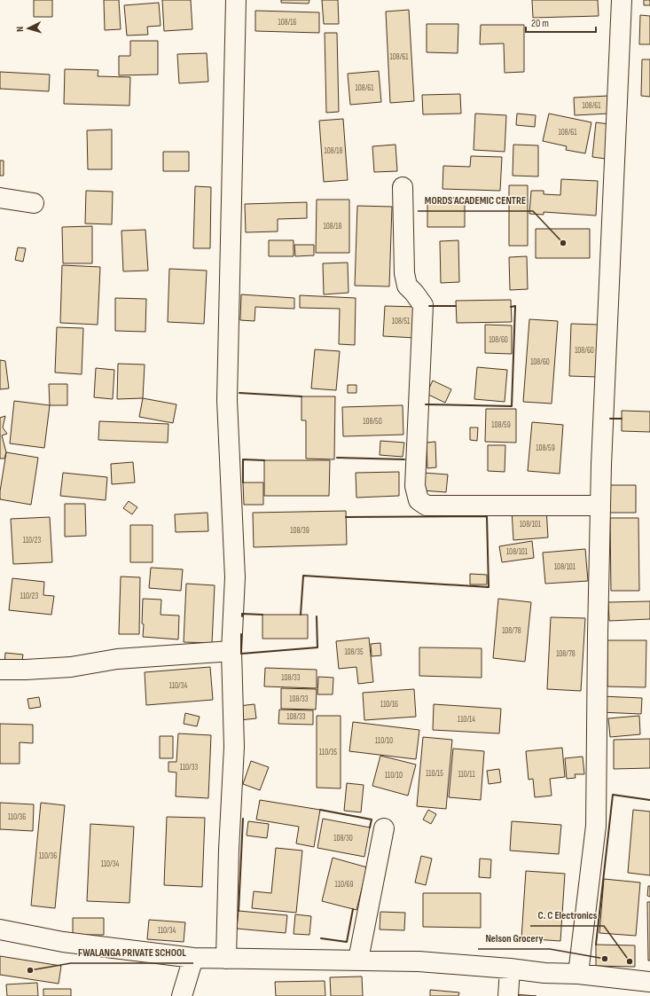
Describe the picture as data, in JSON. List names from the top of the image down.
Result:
{
  "places": [
    "MORDS ACADEMIC CENTRE",
    "Nelson Grocery",
    "C. C Electronics",
    "FWALANGA PRIVATE SCHOOL"
  ],
  "house_numbers": [
    "108/16",
    "108/61",
    "108/61",
    "108/61",
    "108/61",
    "108/18",
    "108/18",
    "108/51",
    "108/60",
    "108/60",
    "108/60",
    "108/50",
    "108/59",
    "108/59",
    "108/101",
    "108/39",
    "110/23",
    "108/101",
    "108/101",
    "110/23",
    "108/78",
    "108/35",
    "108/78",
    "108/33",
    "110/34",
    "108/33",
    "110/16",
    "108/33",
    "110/14",
    "110/10",
    "110/35",
    "110/33",
    "110/15",
    "110/11",
    "110/10",
    "110/36",
    "108/30",
    "110/36",
    "110/34",
    "110/69",
    "110/34"
  ],
  "scale_bar": "20 m",
  "north": "left"
}
